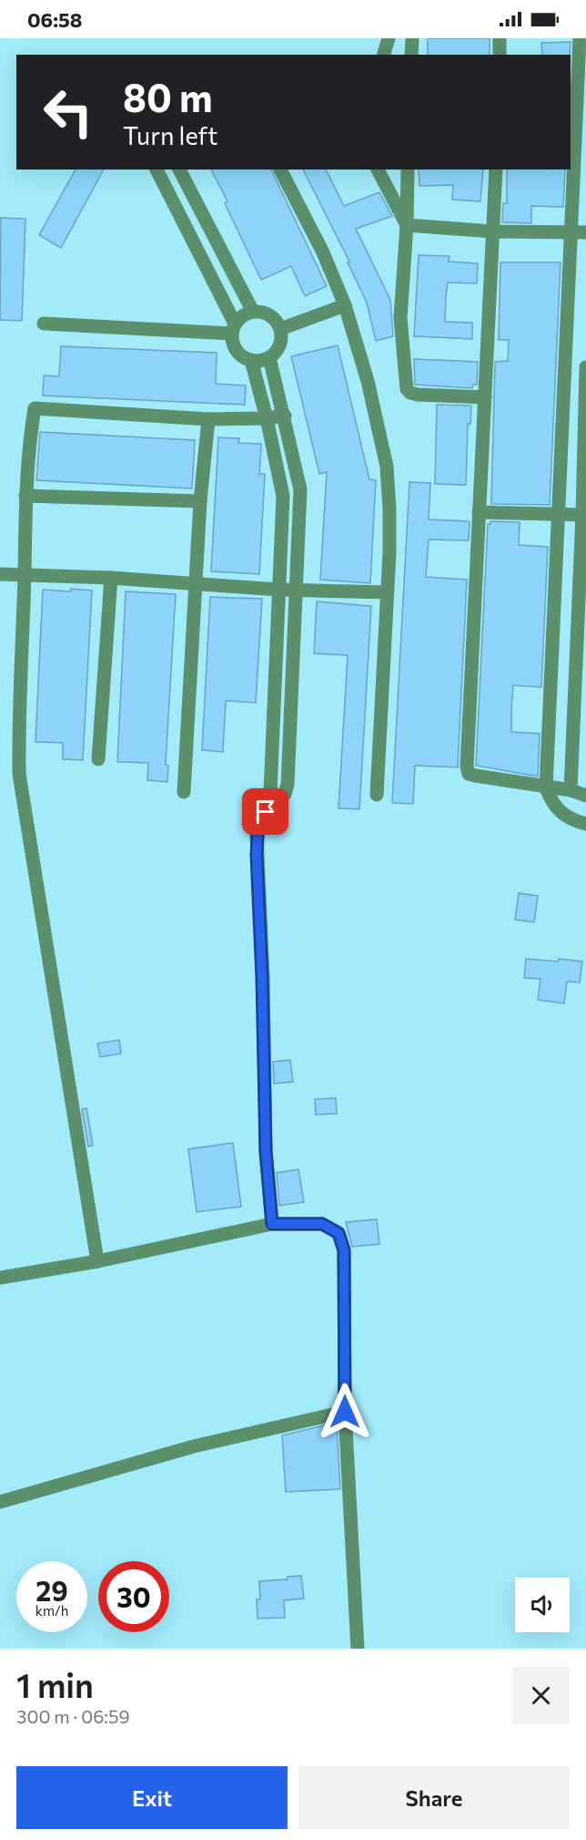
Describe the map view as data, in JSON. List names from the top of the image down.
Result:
{
  "page": {
    "status": "06:58",
    "turn": ["80 m", "Turn left"],
    "speed": "29 km/h",
    "limit": "30",
    "heading": ["1 min", "300 m · 06:59"],
    "buttons": ["Exit", "Share"]
  }
}
